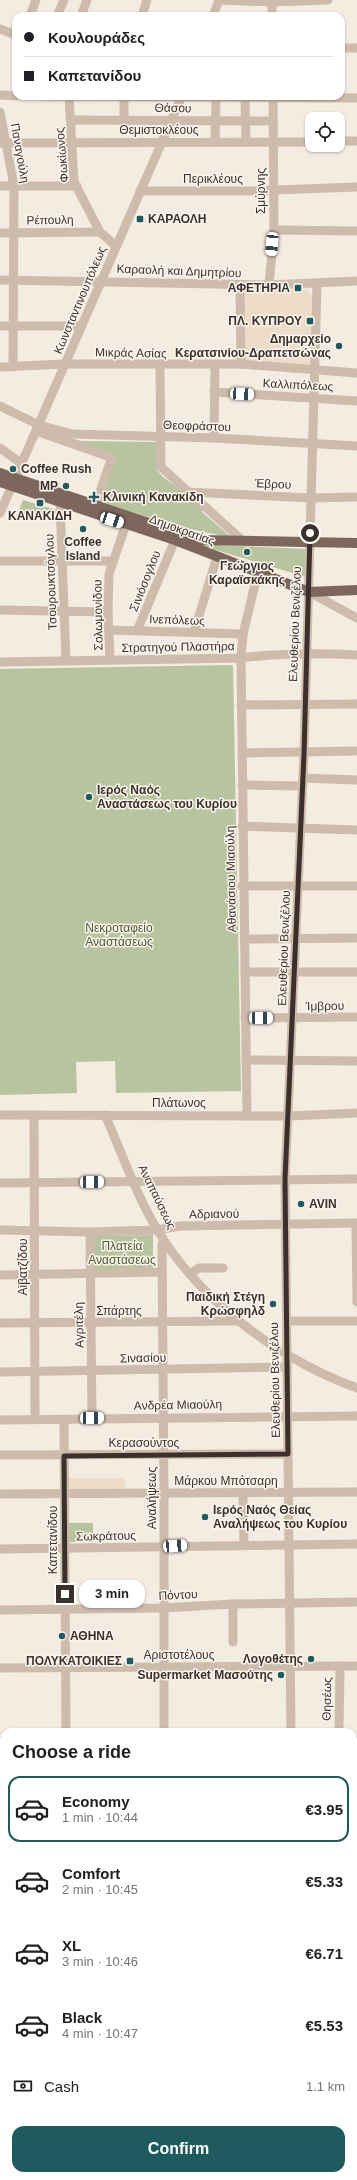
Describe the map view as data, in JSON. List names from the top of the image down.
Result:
{
  "streets": {
    "main road": ["Δημοκρατίας"],
    "street": [
      "Θάσου",
      "Θεμιστοκλέους",
      "Παναγούλη",
      "Φωκίωνος",
      "Περικλέους",
      "Σμύρνης",
      "Ρέπουλη",
      "Καραολή και Δημητρίου",
      "Κωνσταντινουπόλεως",
      "Μικράς Ασίας",
      "Καλλιπόλεως",
      "Θεοφράστου",
      "Έβρου",
      "Σινιόσογλου",
      "Τσουρουκτσόγλου",
      "Σολωμονίδου",
      "Ινεπόλεως",
      "Ελευθερίου Βενιζέλου",
      "Στρατηγού Πλαστήρα",
      "Αθανάσιου Μιαούλη",
      "Ίμβρου",
      "Πλάτωνος",
      "Αναπαύσεως",
      "Αδριανού",
      "Αϊβατζίδου",
      "Σπάρτης",
      "Αγριτέλη",
      "Σινασίου",
      "Ανδρέα Μιαούλη",
      "Κερασούντος",
      "Μάρκου Μπότσαρη",
      "Αναλήψεως",
      "Σωκράτους",
      "Καπετανίδου",
      "Πόντου",
      "Αριστοτέλους",
      "Θησέως"
    ]
  },
  "crossings": [
    ["Θάσου", "Φωκίωνος"],
    ["Θάσου", "Σμύρνης"],
    ["Θάσου", "Κωνσταντινουπόλεως"],
    ["Θεμιστοκλέους", "Παναγούλη"],
    ["Θεμιστοκλέους", "Φωκίωνος"],
    ["Θεμιστοκλέους", "Σμύρνης"],
    ["Θεμιστοκλέους", "Κωνσταντινουπόλεως"],
    ["Παναγούλη", "Ρέπουλη"],
    ["Παναγούλη", "Καραολή και Δημητρίου"],
    ["Παναγούλη", "Μικράς Ασίας"],
    ["Φωκίωνος", "Ρέπουλη"],
    ["Φωκίωνος", "Κωνσταντινουπόλεως"],
    ["Περικλέους", "Σμύρνης"],
    ["Περικλέους", "Κωνσταντινουπόλεως"],
    ["Σμύρνης", "Καραολή και Δημητρίου"],
    ["Καραολή και Δημητρίου", "Κωνσταντινουπόλεως"],
    ["Καραολή και Δημητρίου", "Ελευθερίου Βενιζέλου"],
    ["Κωνσταντινουπόλεως", "Μικράς Ασίας"],
    ["Κωνσταντινουπόλεως", "Θεοφράστου"],
    ["Κωνσταντινουπόλεως", "Δημοκρατίας"],
    ["Μικράς Ασίας", "Ελευθερίου Βενιζέλου"],
    ["Καλλιπόλεως", "Ελευθερίου Βενιζέλου"],
    ["Θεοφράστου", "Ελευθερίου Βενιζέλου"],
    ["Έβρου", "Ελευθερίου Βενιζέλου"],
    ["Δημοκρατίας", "Σινιόσογλου"],
    ["Δημοκρατίας", "Τσουρουκτσόγλου"],
    ["Δημοκρατίας", "Σολωμονίδου"],
    ["Δημοκρατίας", "Ελευθερίου Βενιζέλου"],
    ["Δημοκρατίας", "Αθανάσιου Μιαούλη"],
    ["Σινιόσογλου", "Ινεπόλεως"],
    ["Τσουρουκτσόγλου", "Στρατηγού Πλαστήρα"],
    ["Σολωμονίδου", "Ινεπόλεως"],
    ["Σολωμονίδου", "Στρατηγού Πλαστήρα"],
    ["Ινεπόλεως", "Αθανάσιου Μιαούλη"],
    ["Ελευθερίου Βενιζέλου", "Στρατηγού Πλαστήρα"],
    ["Ελευθερίου Βενιζέλου", "Ίμβρου"],
    ["Ελευθερίου Βενιζέλου", "Πλάτωνος"],
    ["Ελευθερίου Βενιζέλου", "Αναπαύσεως"],
    ["Ελευθερίου Βενιζέλου", "Αδριανού"],
    ["Ελευθερίου Βενιζέλου", "Σινασίου"],
    ["Ελευθερίου Βενιζέλου", "Ανδρέα Μιαούλη"],
    ["Ελευθερίου Βενιζέλου", "Κερασούντος"],
    ["Ελευθερίου Βενιζέλου", "Μάρκου Μπότσαρη"],
    ["Ελευθερίου Βενιζέλου", "Σωκράτους"],
    ["Ελευθερίου Βενιζέλου", "Πόντου"],
    ["Ελευθερίου Βενιζέλου", "Αριστοτέλους"],
    ["Στρατηγού Πλαστήρα", "Αθανάσιου Μιαούλη"],
    ["Αθανάσιου Μιαούλη", "Ίμβρου"],
    ["Αθανάσιου Μιαούλη", "Πλάτωνος"],
    ["Πλάτωνος", "Αναπαύσεως"],
    ["Πλάτωνος", "Αϊβατζίδου"],
    ["Αναπαύσεως", "Αδριανού"],
    ["Αναπαύσεως", "Σπάρτης"],
    ["Αναπαύσεως", "Αναλήψεως"],
    ["Αδριανού", "Αϊβατζίδου"],
    ["Αδριανού", "Αγριτέλη"],
    ["Αϊβατζίδου", "Σπάρτης"],
    ["Αϊβατζίδου", "Σινασίου"],
    ["Αϊβατζίδου", "Ανδρέα Μιαούλη"],
    ["Σπάρτης", "Αγριτέλη"],
    ["Σπάρτης", "Αναλήψεως"],
    ["Αγριτέλη", "Σινασίου"],
    ["Αγριτέλη", "Ανδρέα Μιαούλη"],
    ["Σινασίου", "Αναλήψεως"],
    ["Ανδρέα Μιαούλη", "Αναλήψεως"],
    ["Ανδρέα Μιαούλη", "Καπετανίδου"],
    ["Κερασούντος", "Αναλήψεως"],
    ["Κερασούντος", "Καπετανίδου"],
    ["Μάρκου Μπότσαρη", "Αναλήψεως"],
    ["Μάρκου Μπότσαρη", "Καπετανίδου"],
    ["Αναλήψεως", "Σωκράτους"],
    ["Αναλήψεως", "Πόντου"],
    ["Αναλήψεως", "Αριστοτέλους"],
    ["Σωκράτους", "Καπετανίδου"],
    ["Καπετανίδου", "Πόντου"],
    ["Καπετανίδου", "Αριστοτέλους"],
    ["Αριστοτέλους", "Θησέως"]
  ],
  "parks": ["Νεκροταφείο Αναστάσεως", "Πλατεία Αναστάσεως"],
  "places": {
    "transit": [
      "ΚΑΡΑΟΛΗ",
      "ΑΦΕΤΗΡΙΑ",
      "ΠΛ. ΚΥΠΡΟΥ",
      "ΚΑΝΑΚΙΔΗ",
      "ΠΟΛΥΚΑΤΟΙΚΙΕΣ"
    ],
    "other": [
      "Δημαρχείο Κερατσινίου-Δραπετσώνας",
      "Coffee Rush",
      "MP",
      "Coffee Island",
      "Γεώργιος Καραϊσκάκης",
      "Ιερός Ναός Αναστάσεως του Κυρίου",
      "AVIN",
      "Παιδική Στέγη Κρώσφηλδ",
      "Ιερός Ναός Θείας Αναλήψεως του Κυρίου",
      "ΑΘΗΝΑ",
      "Λογοθέτης",
      "Supermarket Μασούτης"
    ],
    "health": ["Κλινική Κανακίδη"]
  },
  "page": {
    "banner": ["Κουλουράδες", "Καπετανίδου"],
    "bubble": "3 min",
    "heading": "Choose a ride",
    "list": [
      {
        "name": "Economy",
        "note": "1 min · 10:44",
        "value": "€3.95"
      },
      {
        "name": "Comfort",
        "note": "2 min · 10:45",
        "value": "€5.33"
      },
      {
        "name": "XL",
        "note": "3 min · 10:46",
        "value": "€6.71"
      },
      {
        "name": "Black",
        "note": "4 min · 10:47",
        "value": "€5.53"
      }
    ],
    "pay": ["Cash", "1.1 km"],
    "buttons": "Confirm"
  }
}
